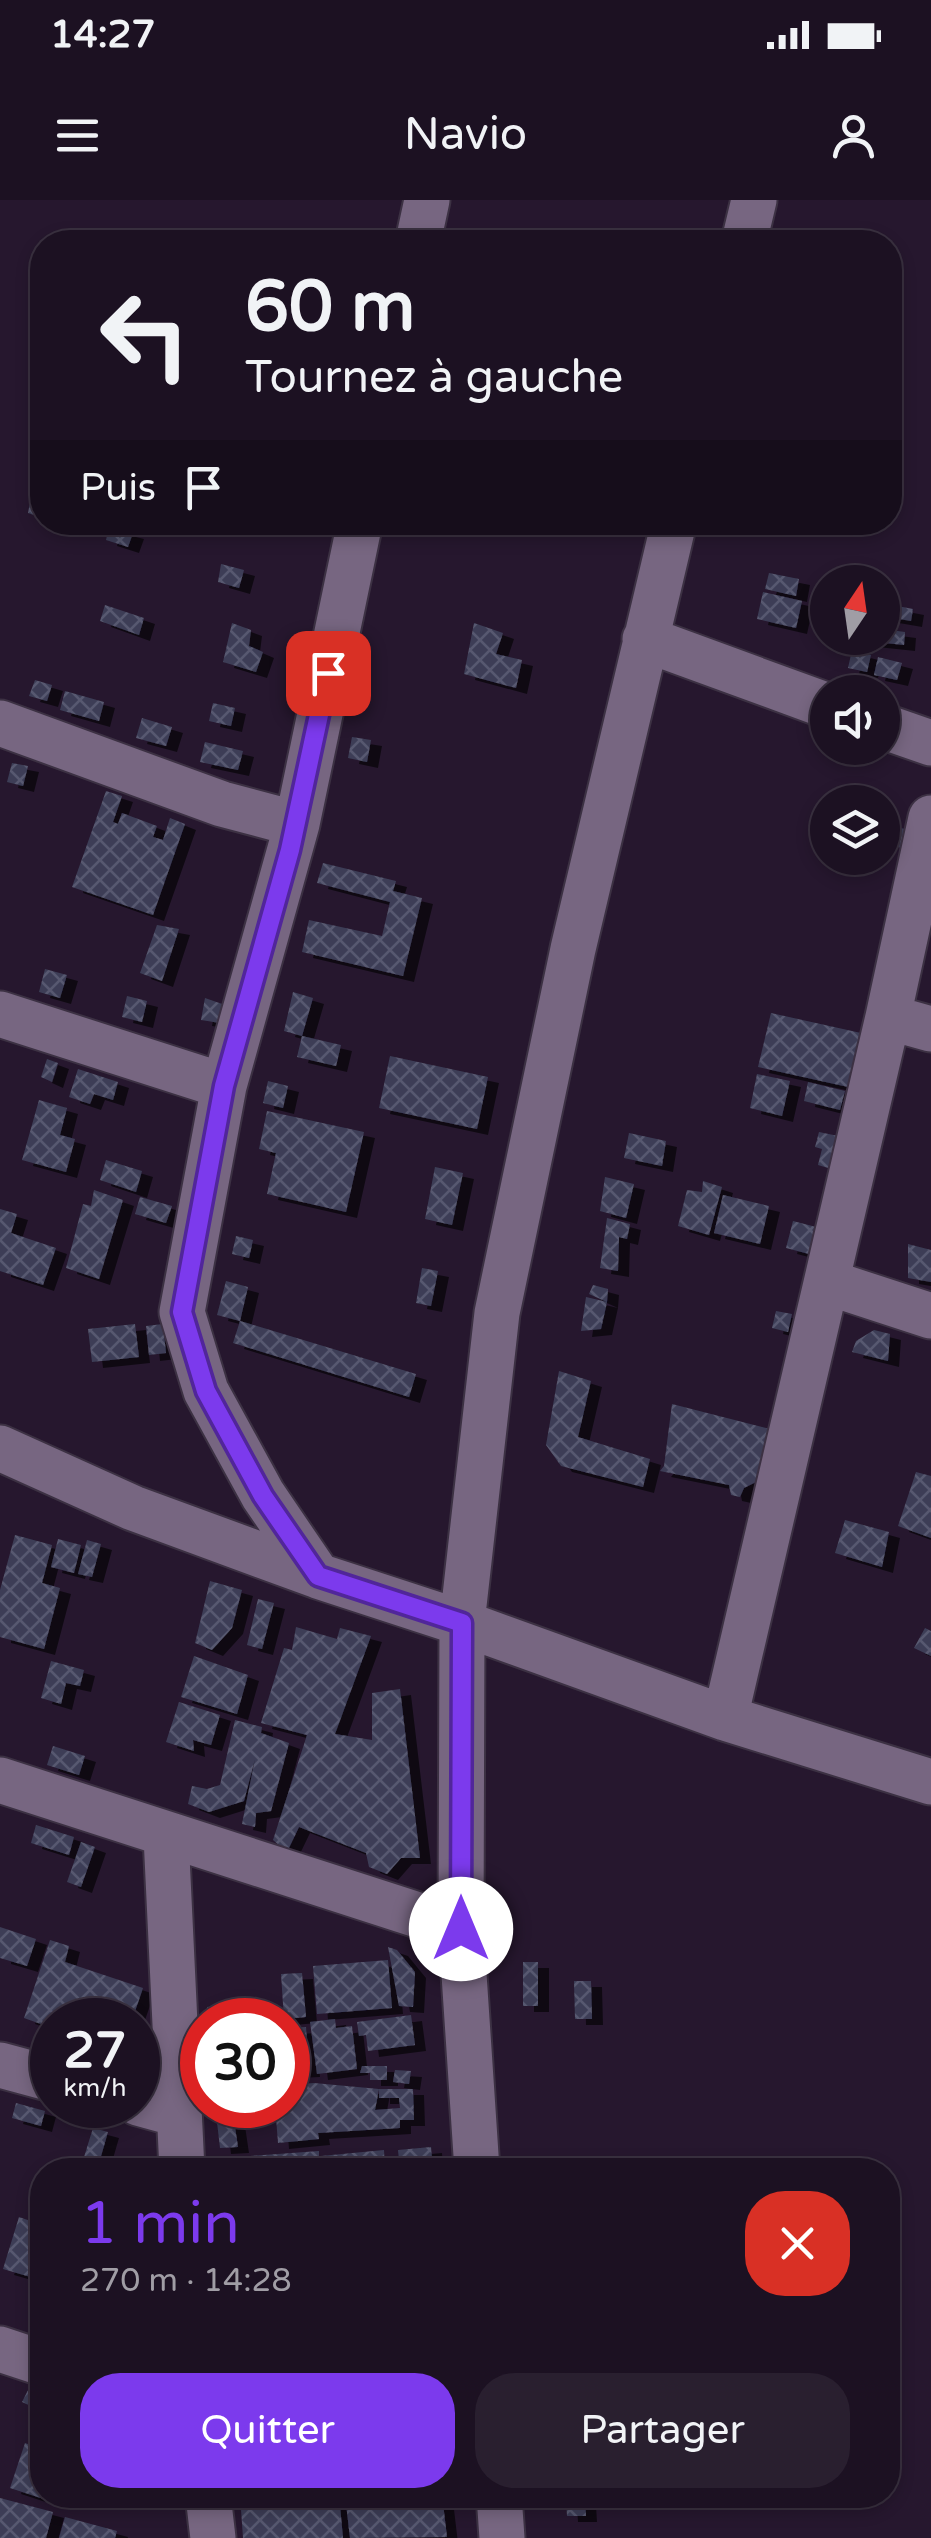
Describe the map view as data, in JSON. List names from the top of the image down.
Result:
{
  "north": "top",
  "page": {
    "status": "14:27",
    "header": "Navio",
    "turn": ["60 m", "Tournez à gauche"],
    "then": "Puis",
    "speed": "27 km/h",
    "limit": "30",
    "heading": ["1 min", "270 m · 14:28"],
    "buttons": ["Quitter", "Partager"]
  }
}
